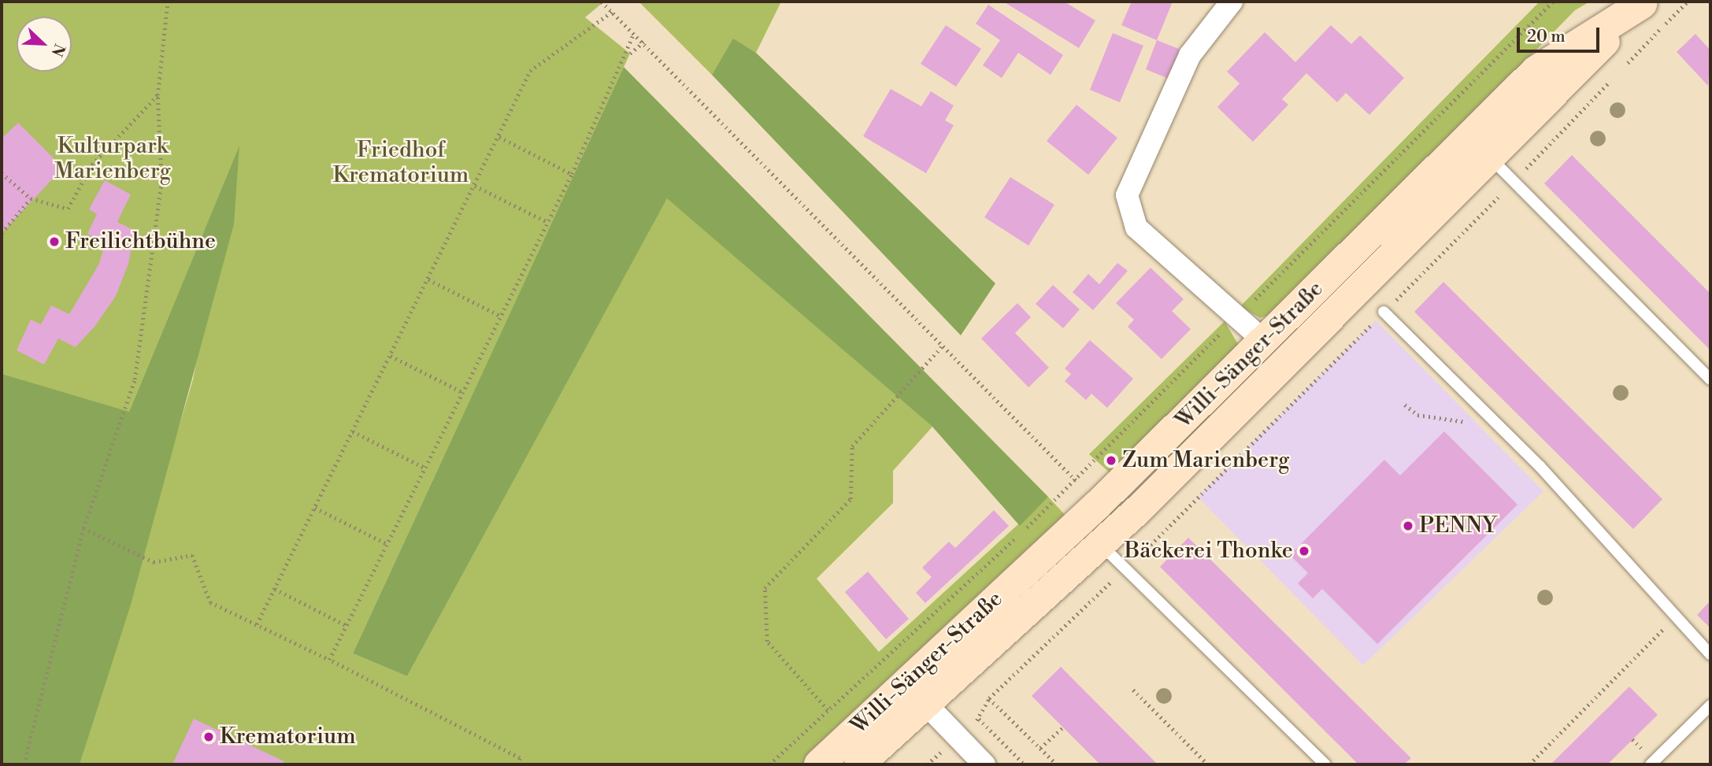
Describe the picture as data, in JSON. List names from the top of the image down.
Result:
{
  "streets": {
    "main road": ["Willi-Sänger-Straße"]
  },
  "parks": ["Kulturpark Marienberg", "Friedhof Krematorium"],
  "places": [
    "Freilichtbühne",
    "Zum Marienberg",
    "PENNY",
    "Bäckerei Thonke",
    "Krematorium"
  ],
  "scale_bar": "20 m",
  "north": "bottom right"
}
